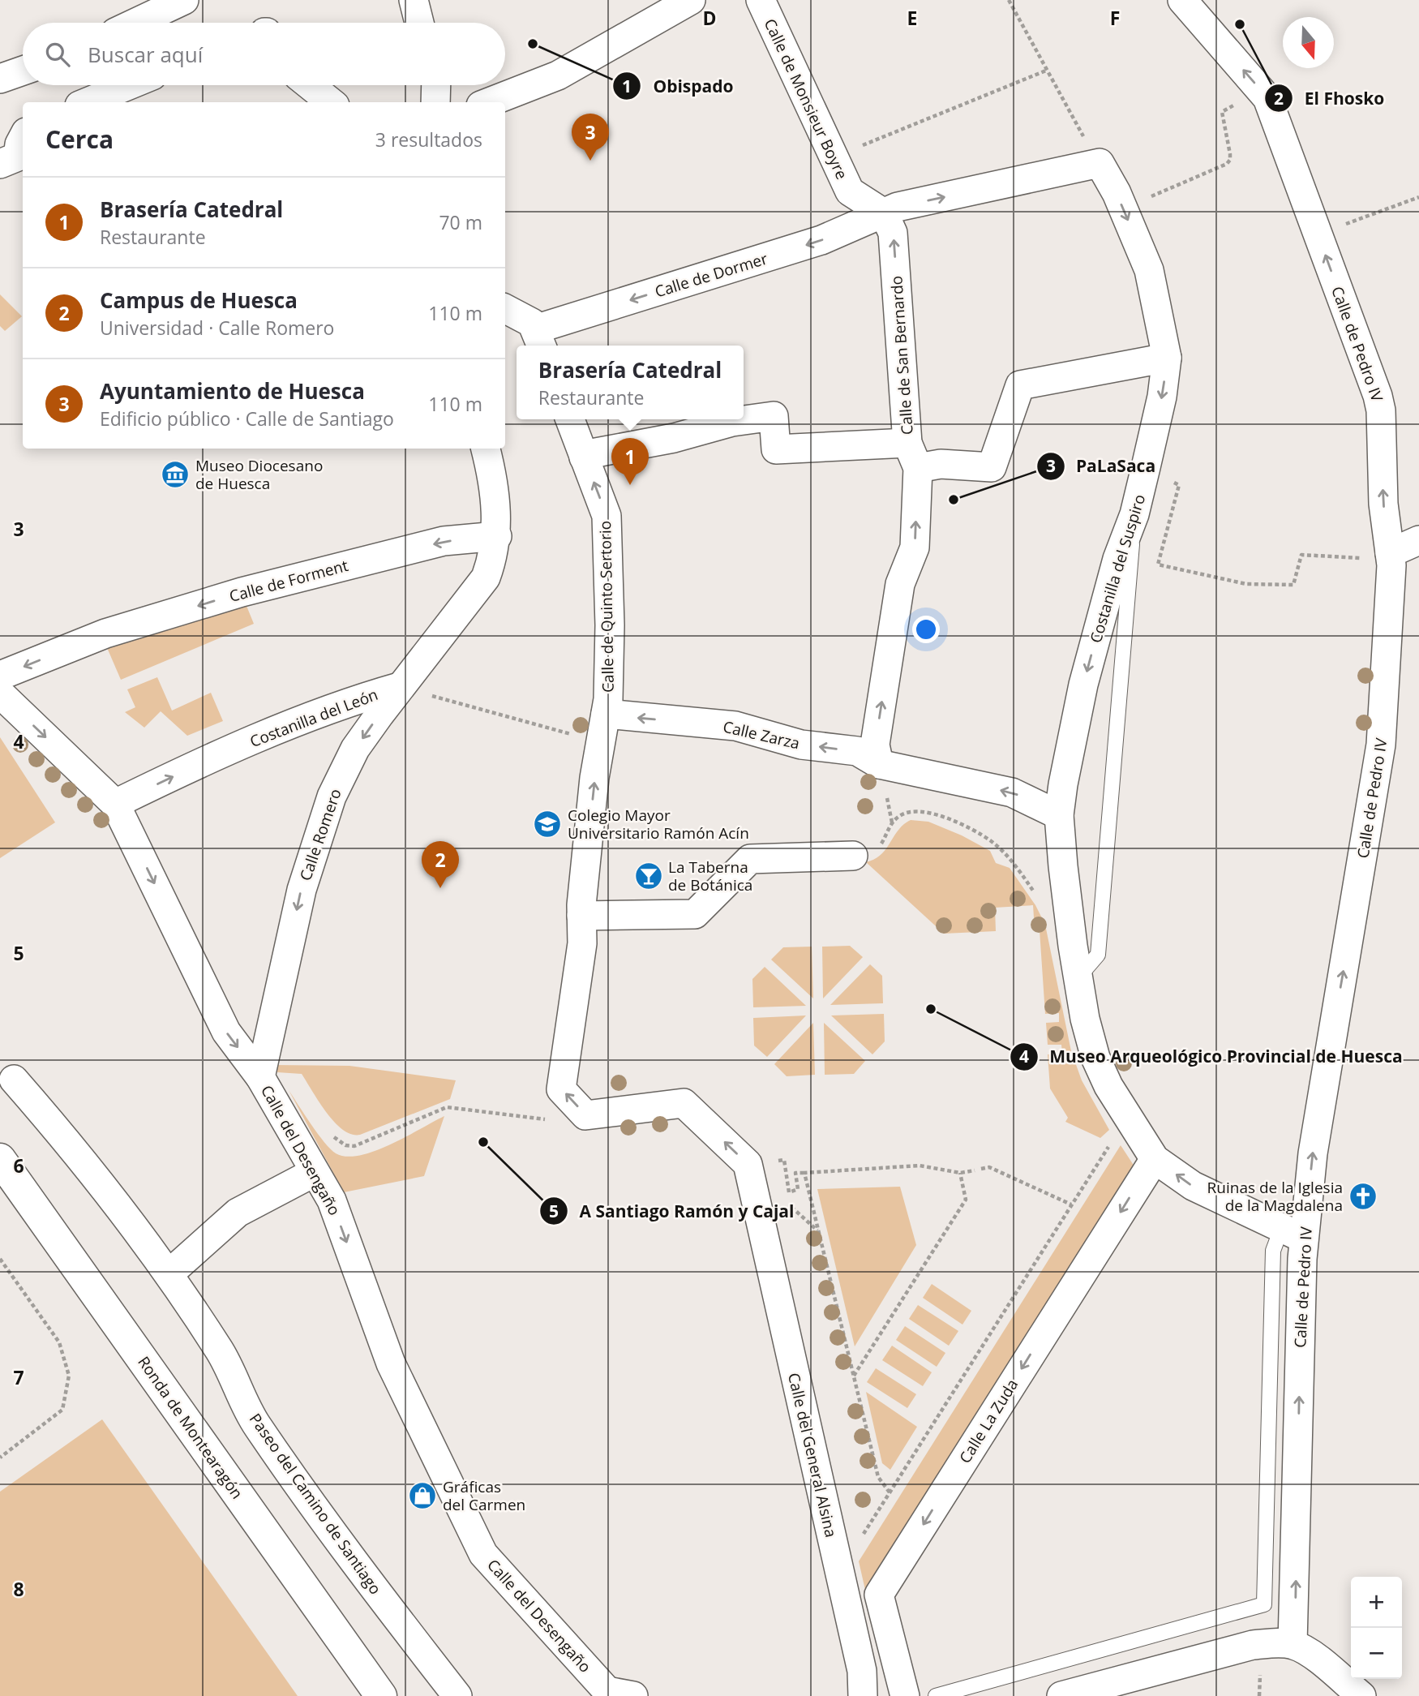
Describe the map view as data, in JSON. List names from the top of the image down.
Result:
{
  "streets": {
    "main road": ["Ronda de Montearagón"],
    "street": [
      "Calle de Monsieur Boyre",
      "Calle de Dormer",
      "Calle de Pedro IV",
      "Calle de San Bernardo",
      "Costanilla del Suspiro",
      "Calle de Forment",
      "Calle de Quinto Sertorio",
      "Costanilla del León",
      "Calle Zarza",
      "Calle Romero",
      "Calle del Desengaño",
      "Calle La Zuda",
      "Calle del General Alsina",
      "Paseo del Camino de Santiago"
    ]
  },
  "crossings": [
    ["Calle de Monsieur Boyre", "Calle de Dormer"],
    ["Calle de Monsieur Boyre", "Calle de San Bernardo"],
    ["Calle de Dormer", "Calle de San Bernardo"],
    ["Calle de Dormer", "Costanilla del Suspiro"],
    ["Calle de San Bernardo", "Calle Zarza"],
    ["Costanilla del Suspiro", "Calle Zarza"],
    ["Costanilla del Suspiro", "Calle La Zuda"],
    ["Calle de Forment", "Calle Romero"],
    ["Calle de Quinto Sertorio", "Calle Zarza"],
    ["Calle de Quinto Sertorio", "Calle del General Alsina"],
    ["Costanilla del León", "Calle Romero"],
    ["Costanilla del León", "Calle del Desengaño"],
    ["Calle Romero", "Calle del Desengaño"]
  ],
  "one_way": [
    "Calle de Pedro IV",
    "Calle de San Bernardo",
    "Costanilla del Suspiro",
    "Calle de Forment",
    "Calle de Quinto Sertorio",
    "Costanilla del León",
    "Calle Zarza",
    "Calle Romero",
    "Calle del Desengaño",
    "Calle La Zuda",
    "Calle del General Alsina"
  ],
  "places": {
    "other": [
      "El Fhosko",
      "Obispado",
      "PaLaSaca",
      "Museo Arqueológico Provincial de Huesca",
      "A Santiago Ramón y Cajal"
    ],
    "museum": ["Museo Diocesano de Huesca"],
    "school or university": ["Colegio Mayor Universitario Ramón Acín"],
    "bar": ["La Taberna de Botánica"],
    "church": ["Ruinas de la Iglesia de la Magdalena"],
    "shop": ["Gráficas del Carmen"]
  },
  "north": "bottom",
  "page": {
    "search": "Buscar aquí",
    "heading": ["Cerca", "3 resultados"],
    "pins": ["3", "1", "2"],
    "list": [
      {
        "mark": "1",
        "name": "Brasería Catedral",
        "note": "Restaurante",
        "value": "70 m"
      },
      {
        "mark": "2",
        "name": "Campus de Huesca",
        "note": "Universidad · Calle Romero",
        "value": "110 m"
      },
      {
        "mark": "3",
        "name": "Ayuntamiento de Huesca",
        "note": "Edificio público · Calle de Santiago",
        "value": "110 m"
      }
    ],
    "popup": ["Brasería Catedral", "Restaurante"],
    "map_buttons": ["+", "−"]
  },
  "grid": {
    "columns": ["D", "E", "F"],
    "rows": [
      "3",
      "4",
      "5",
      "6",
      "7",
      "8"
    ]
  }
}
